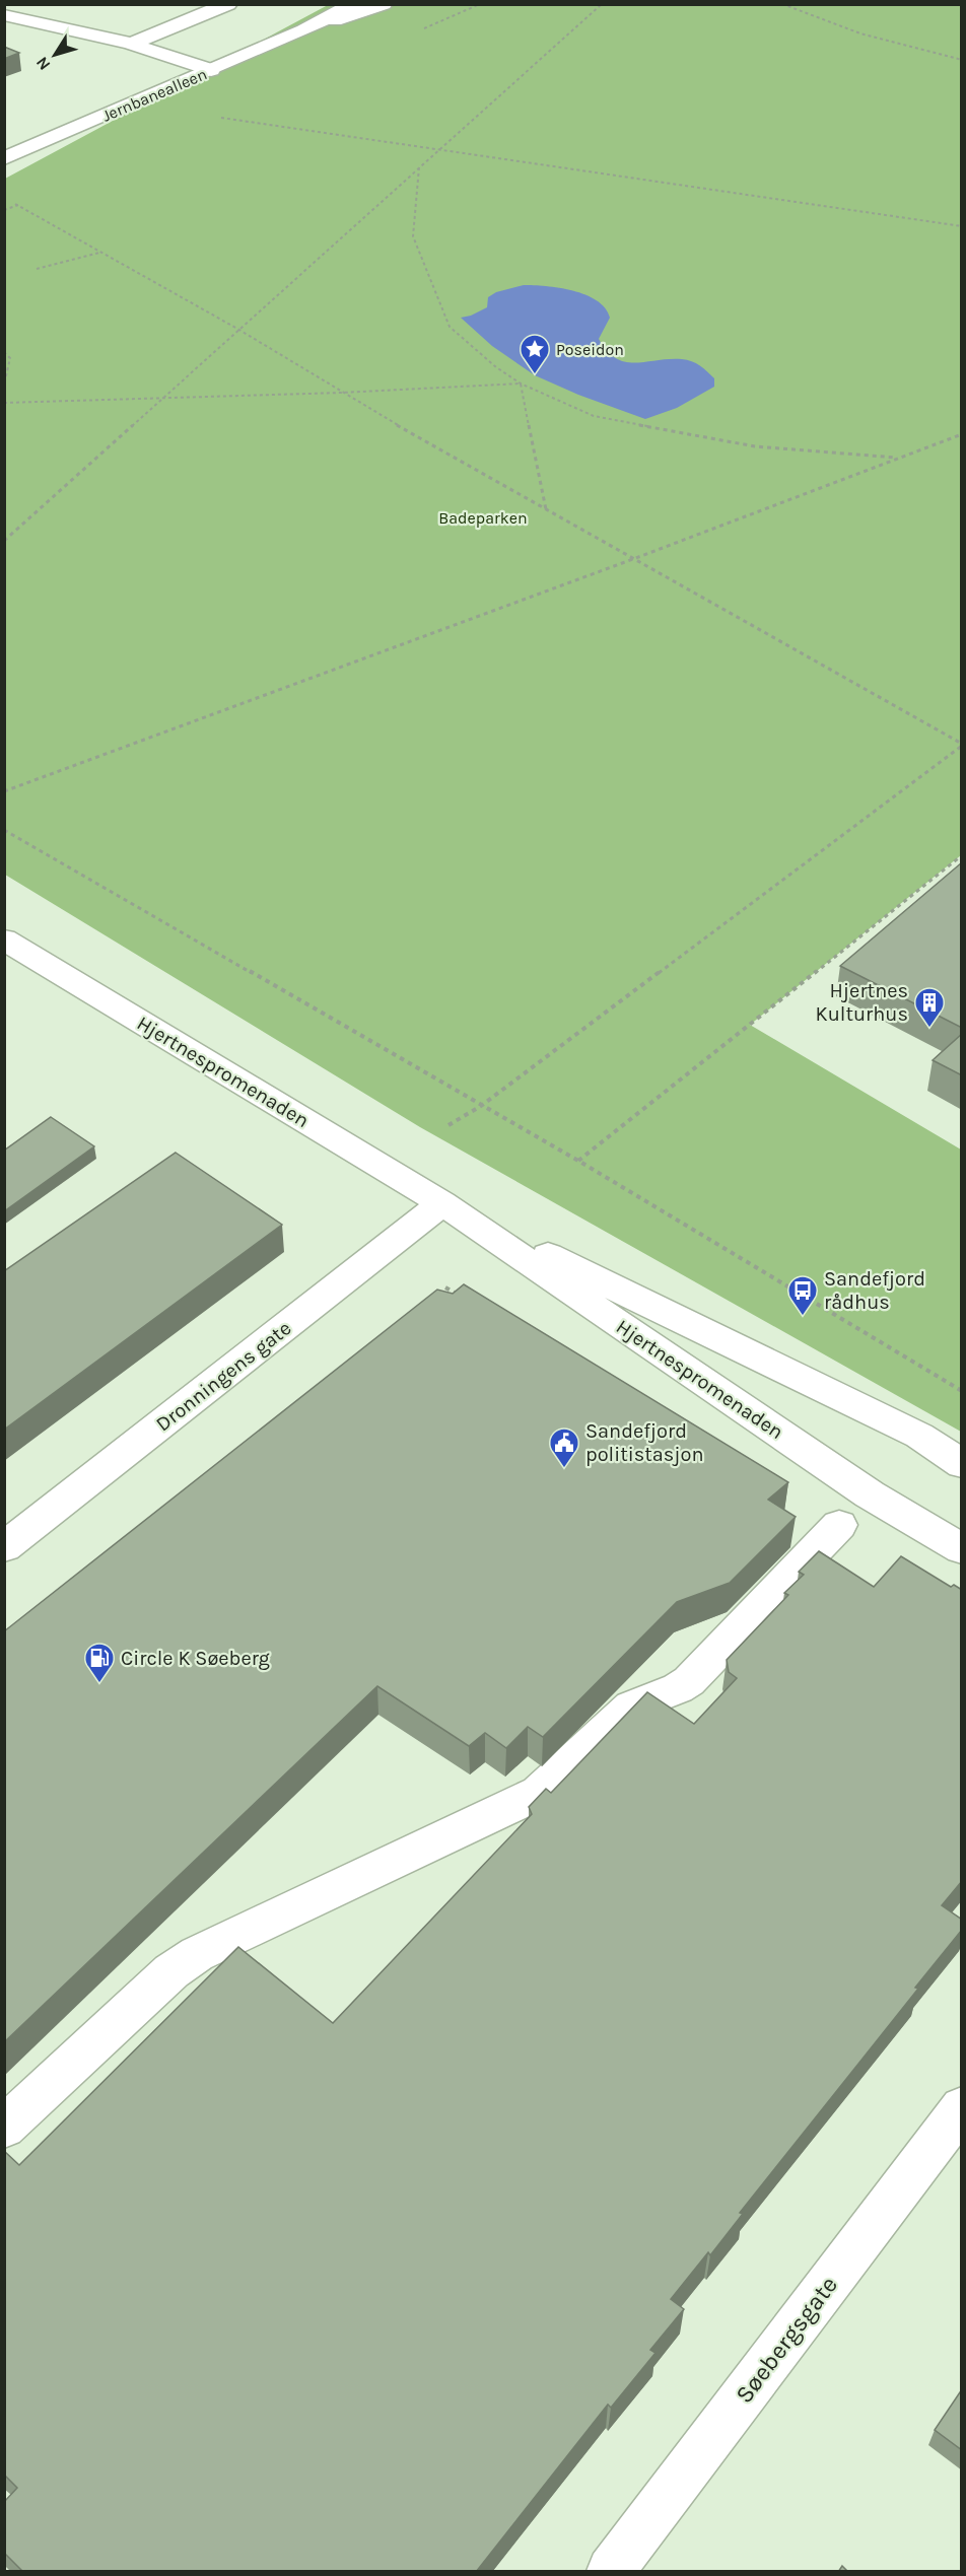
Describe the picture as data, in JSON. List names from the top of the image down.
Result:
{
  "streets": {
    "street": [
      "Jernbanealleen",
      "Hjertnespromenaden",
      "Dronningens gate",
      "Søebergsgate"
    ]
  },
  "crossings": [
    ["Hjertnespromenaden", "Dronningens gate"]
  ],
  "parks": ["Badeparken"],
  "places": {
    "place": ["Poseidon"],
    "building": ["Hjertnes Kulturhus"],
    "bus stop": ["Sandefjord rådhus"],
    "public building": ["Sandefjord politistasjon"],
    "fuel station": ["Circle K Søeberg"]
  },
  "north": "bottom left"
}
